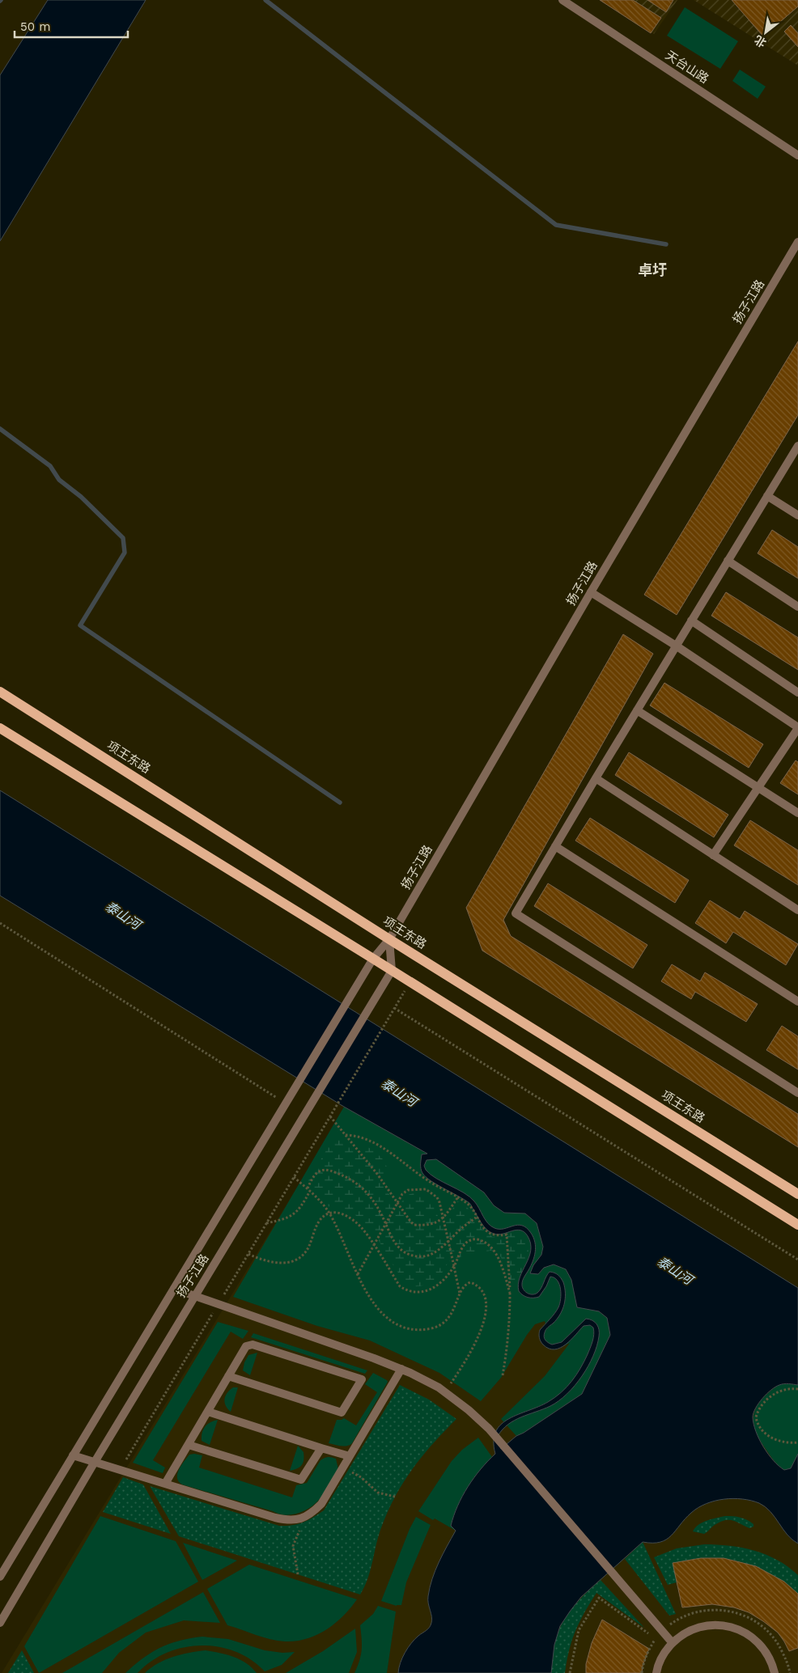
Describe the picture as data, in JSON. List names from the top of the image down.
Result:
{
  "streets": {
    "main road": ["项王东路"],
    "street": ["天台山路", "扬子江路"]
  },
  "crossings": [
    ["扬子江路", "项王东路"]
  ],
  "districts": ["卓圩"],
  "water": ["泰山河"],
  "scale_bar": "50 m",
  "north": "bottom left"
}
